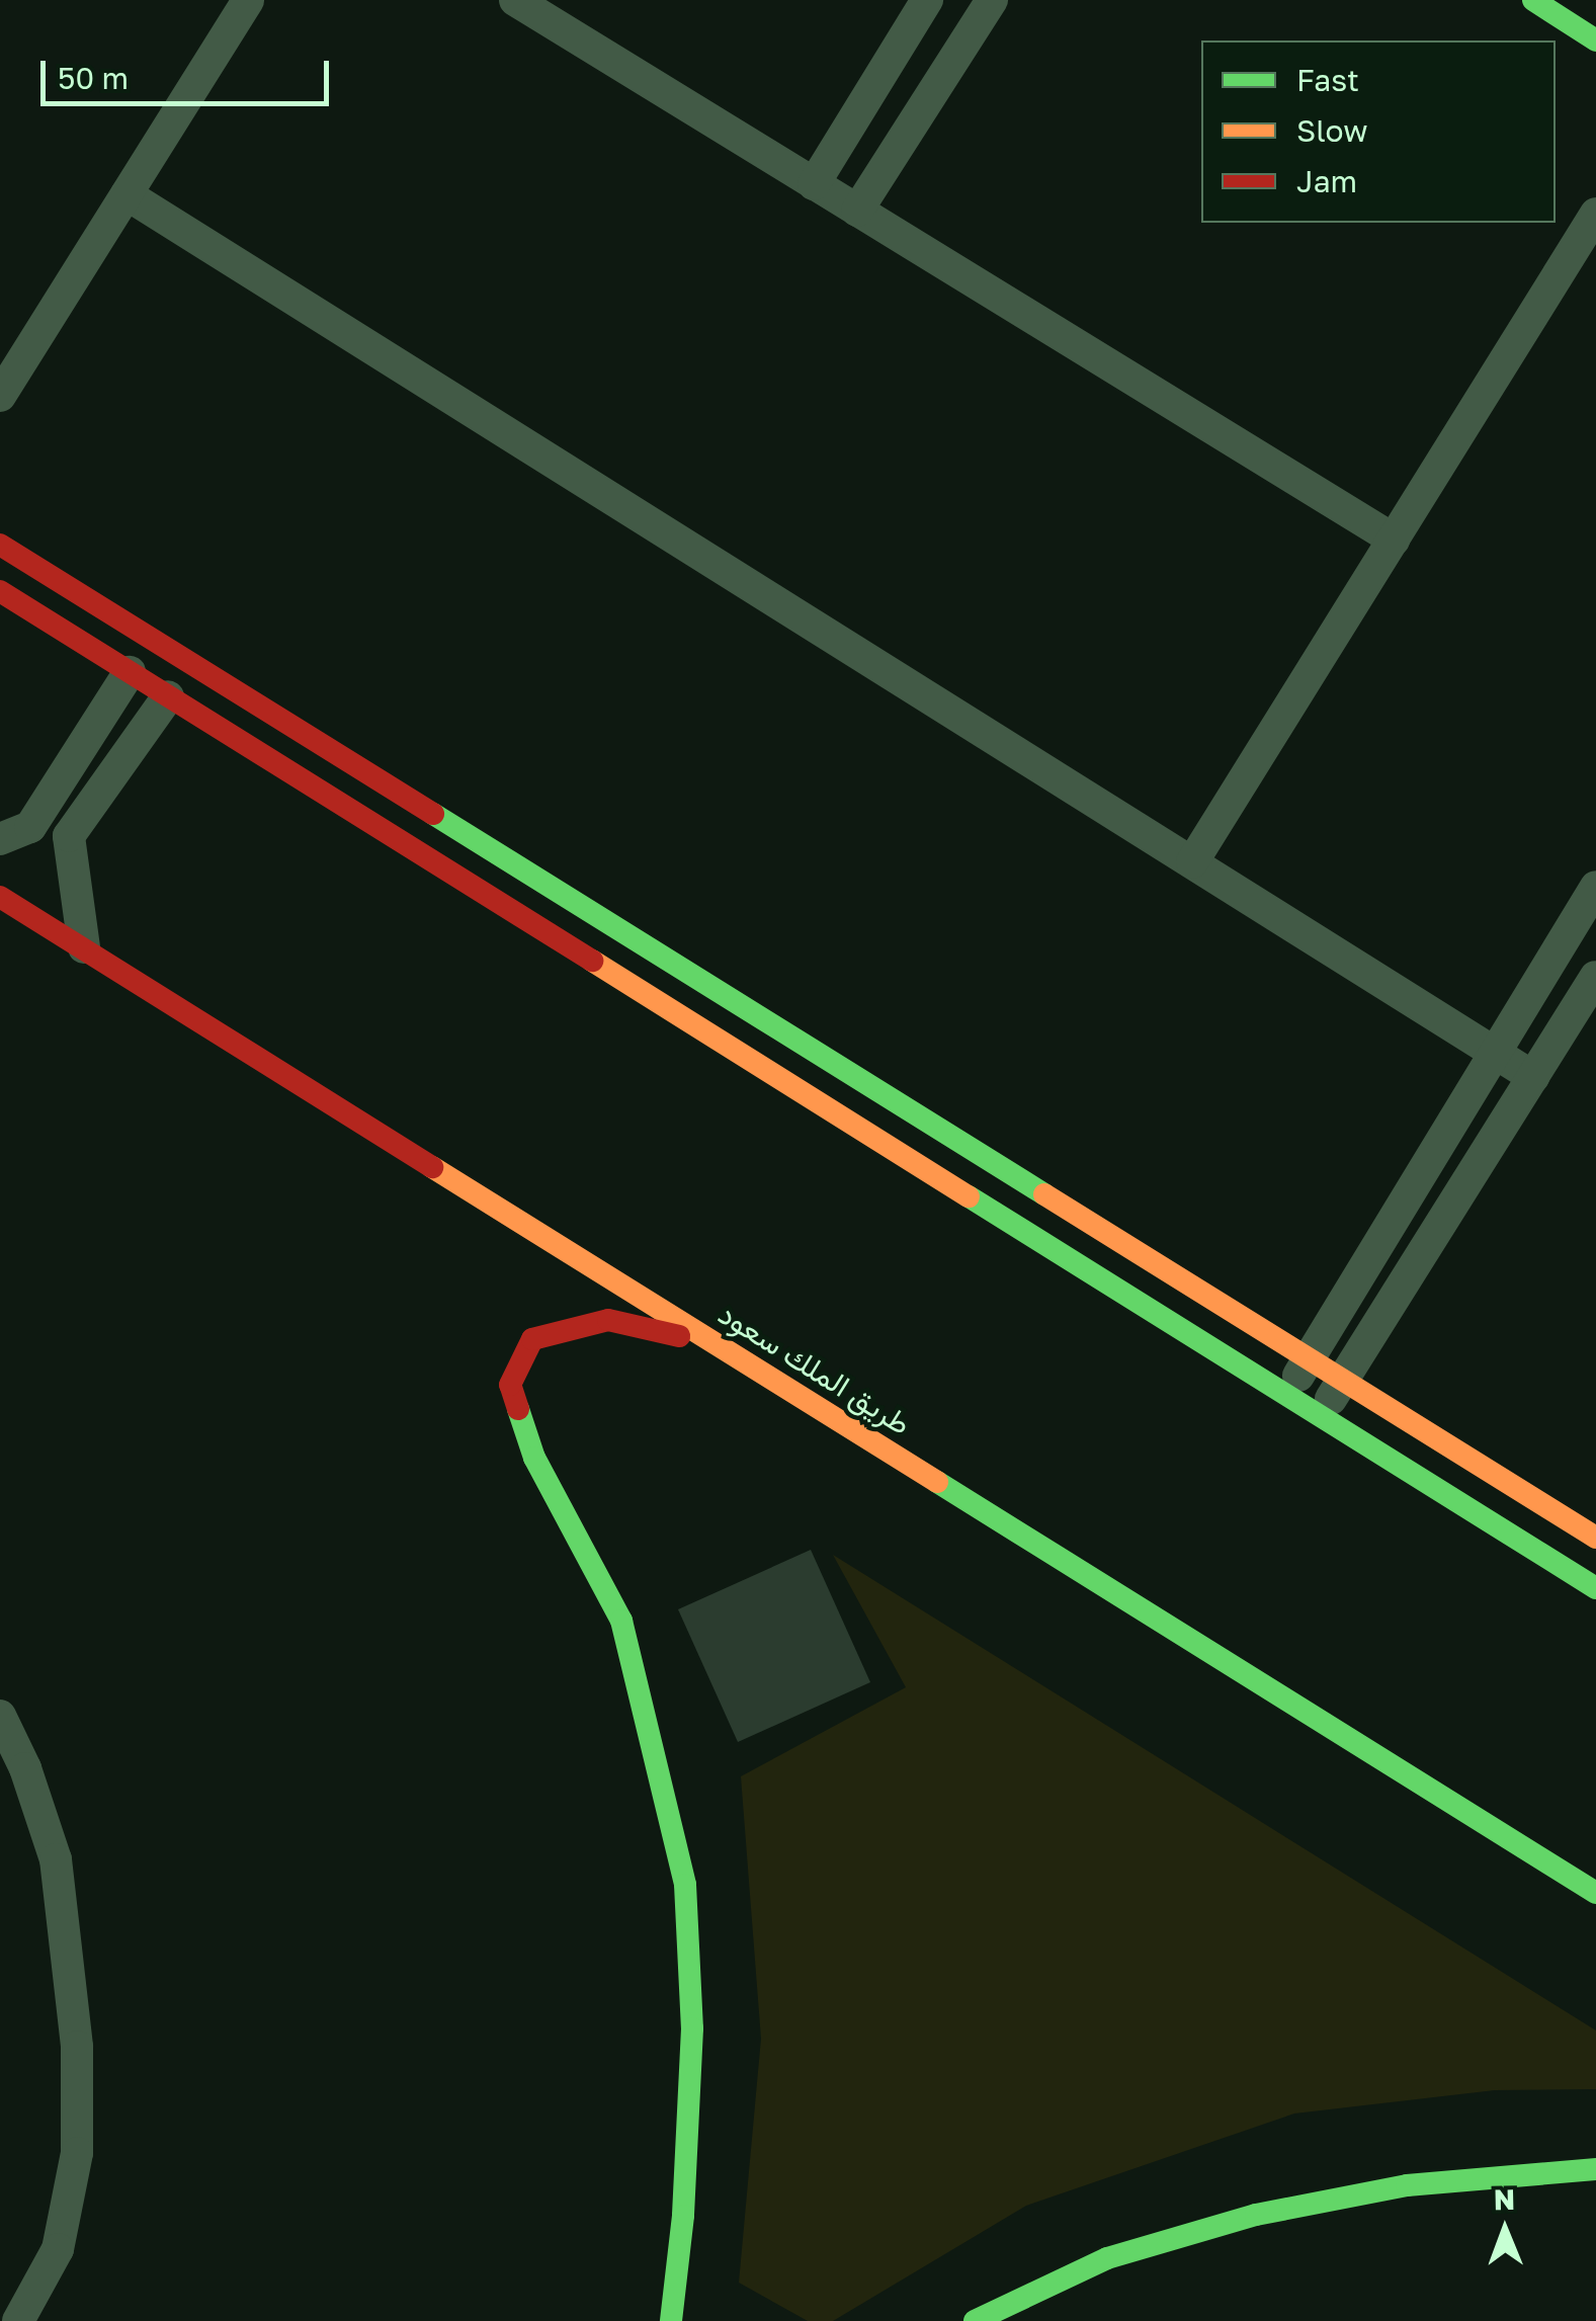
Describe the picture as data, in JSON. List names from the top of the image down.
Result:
{
  "streets": {
    "street": ["طريق الملك سعود"]
  },
  "legend": ["Fast", "Slow", "Jam"],
  "scale_bar": "50 m",
  "north": "top"
}
